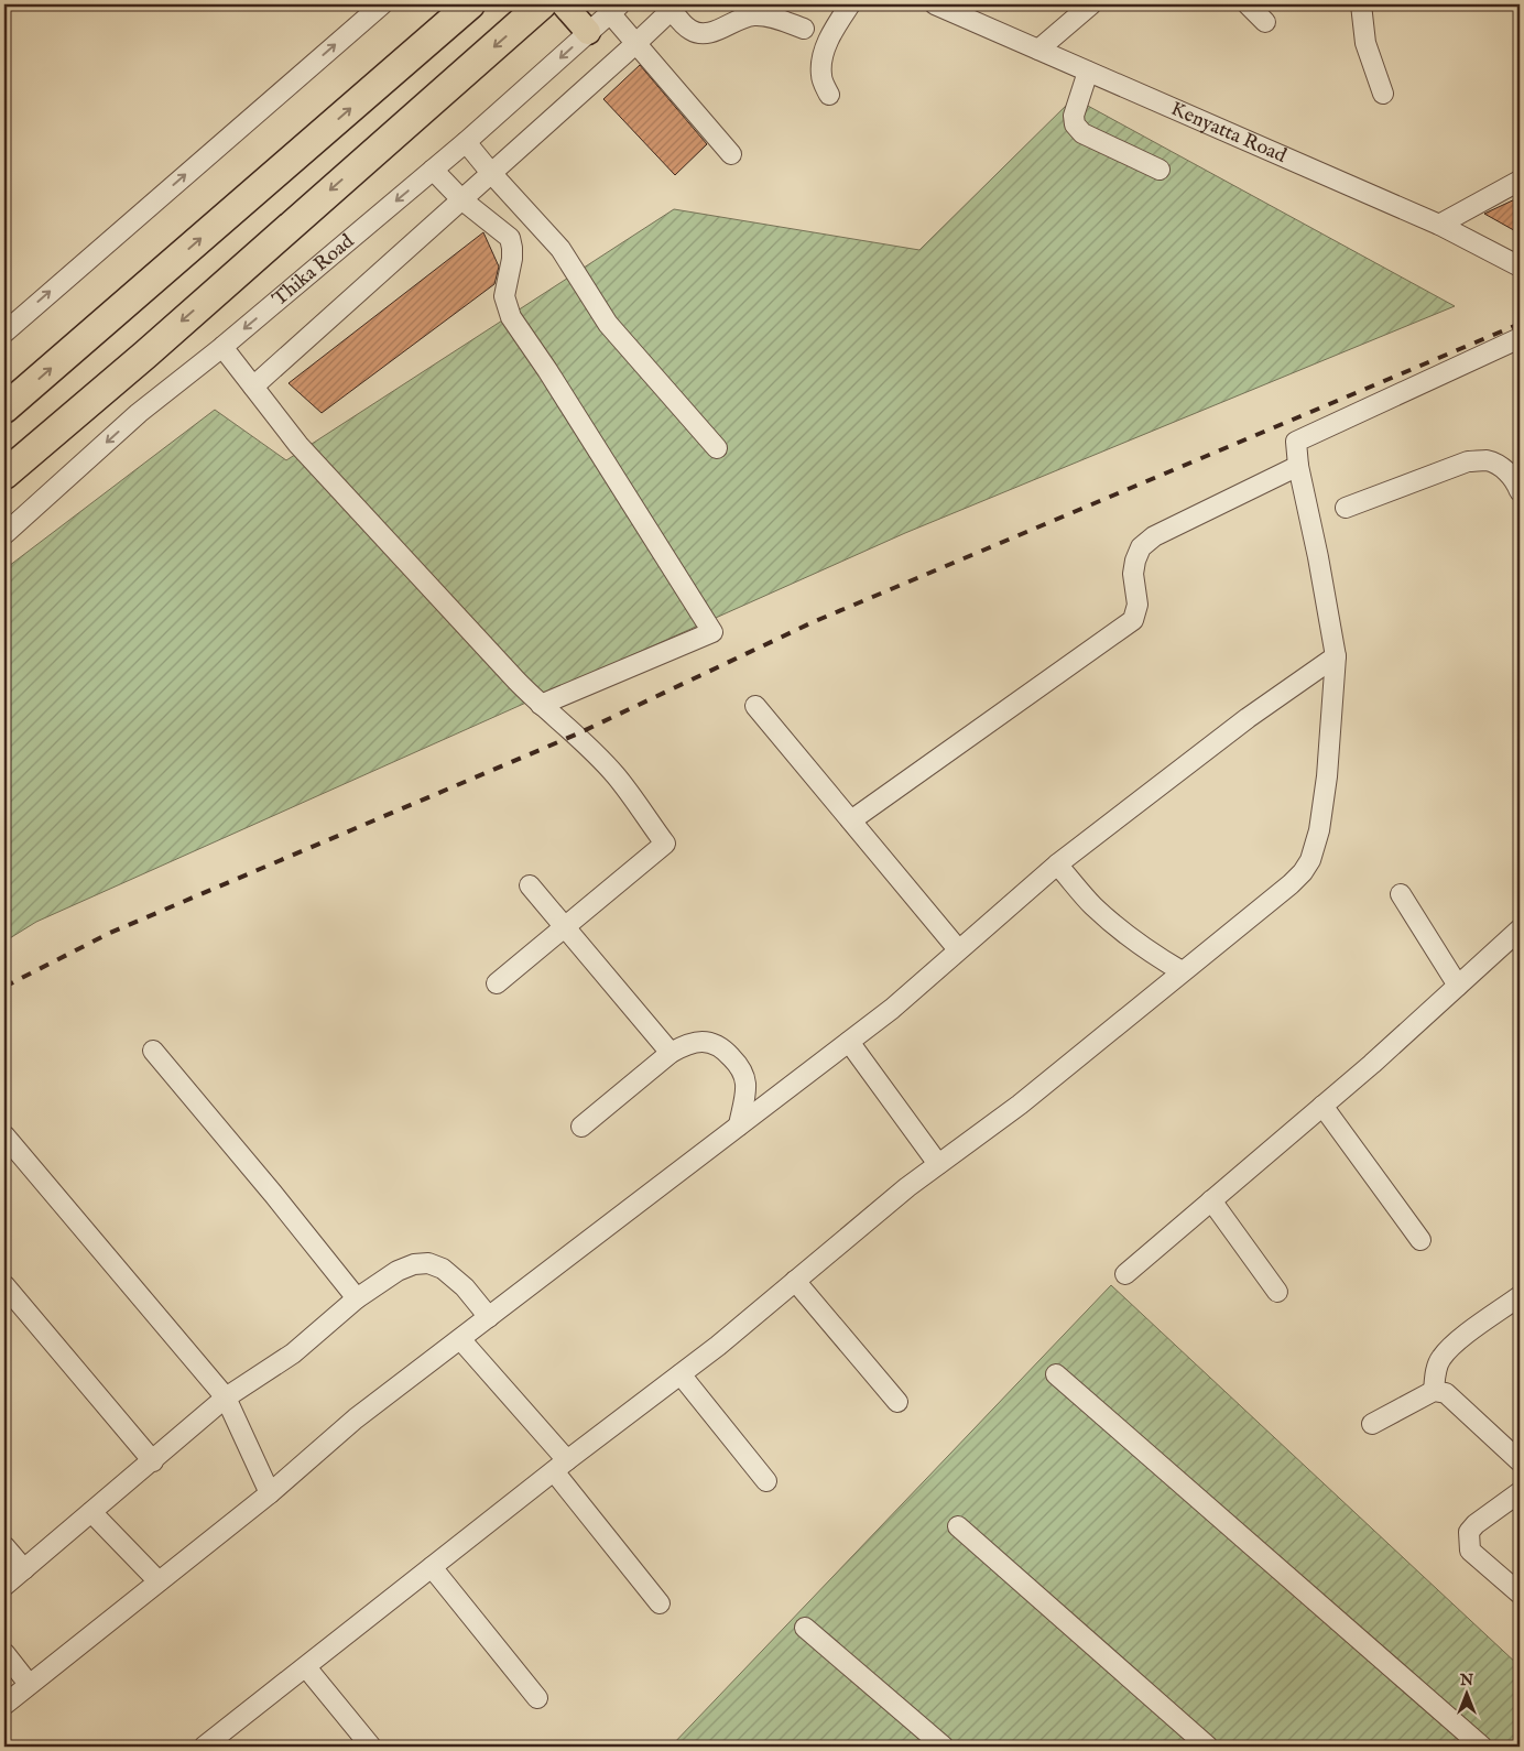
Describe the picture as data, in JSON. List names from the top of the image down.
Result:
{
  "streets": {
    "street": ["Kenyatta Road", "Thika Road"]
  },
  "north": "top"
}
